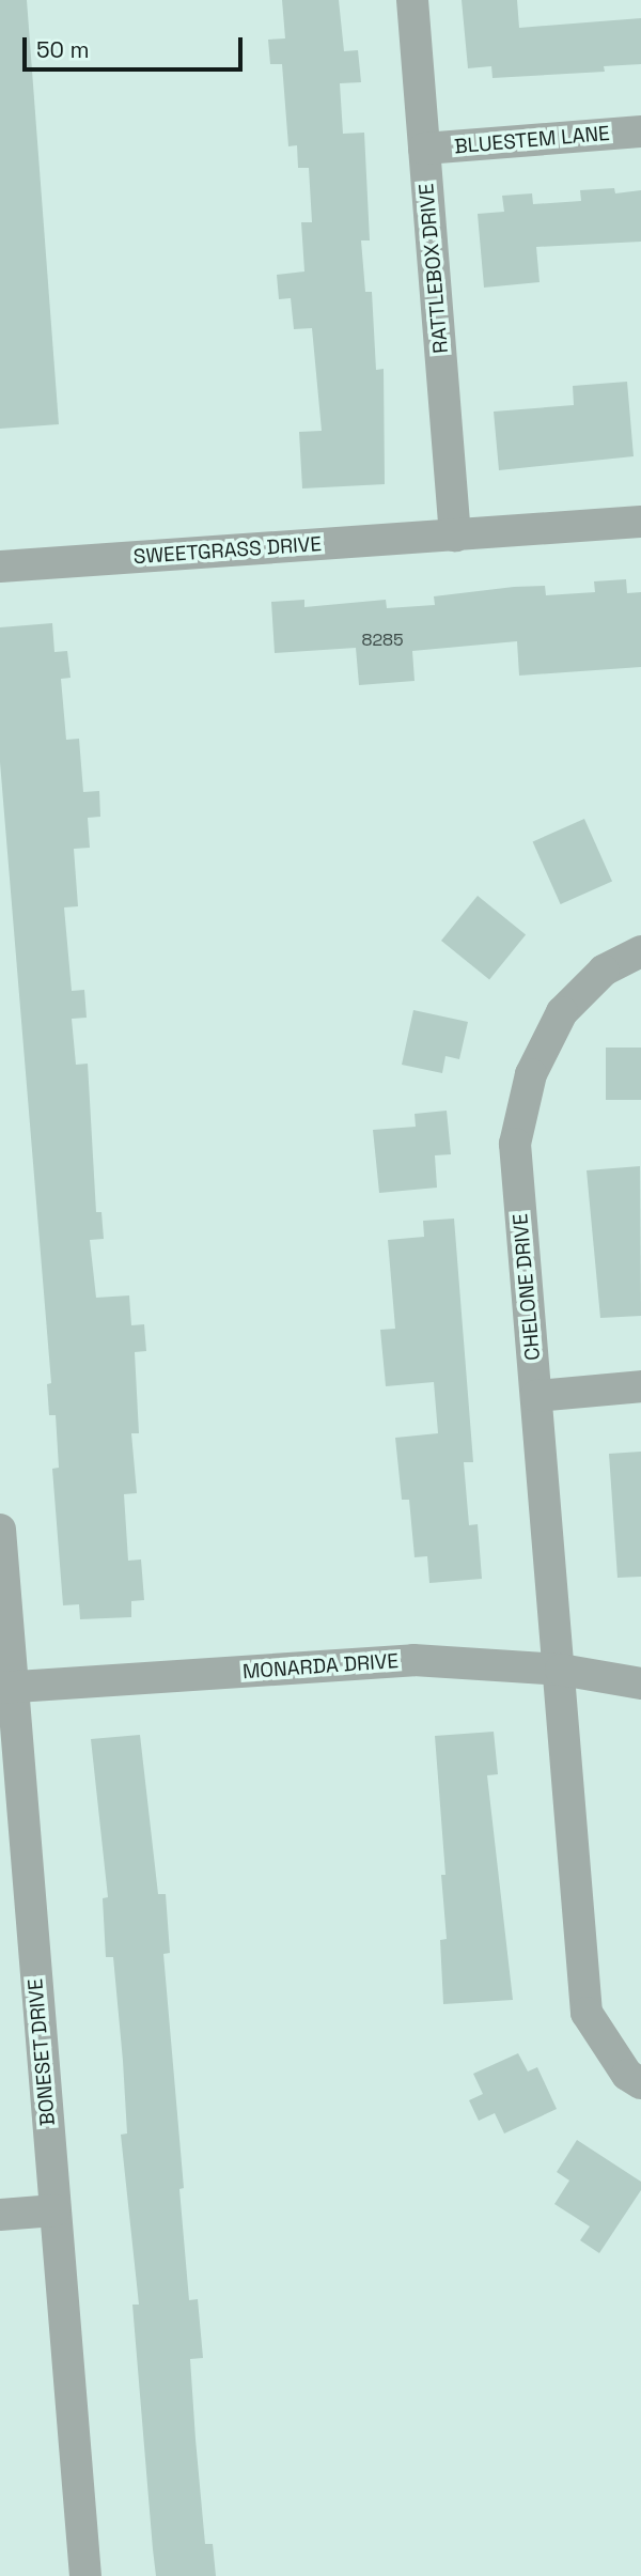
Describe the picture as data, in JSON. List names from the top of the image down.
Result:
{
  "streets": {
    "street": [
      "BLUESTEM LANE",
      "RATTLEBOX DRIVE",
      "SWEETGRASS DRIVE",
      "CHELONE DRIVE",
      "MONARDA DRIVE",
      "BONESET DRIVE"
    ]
  },
  "crossings": [
    ["BLUESTEM LANE", "RATTLEBOX DRIVE"],
    ["RATTLEBOX DRIVE", "SWEETGRASS DRIVE"],
    ["CHELONE DRIVE", "MONARDA DRIVE"],
    ["MONARDA DRIVE", "BONESET DRIVE"]
  ],
  "house_numbers": ["8285"],
  "scale_bar": "50 m"
}
